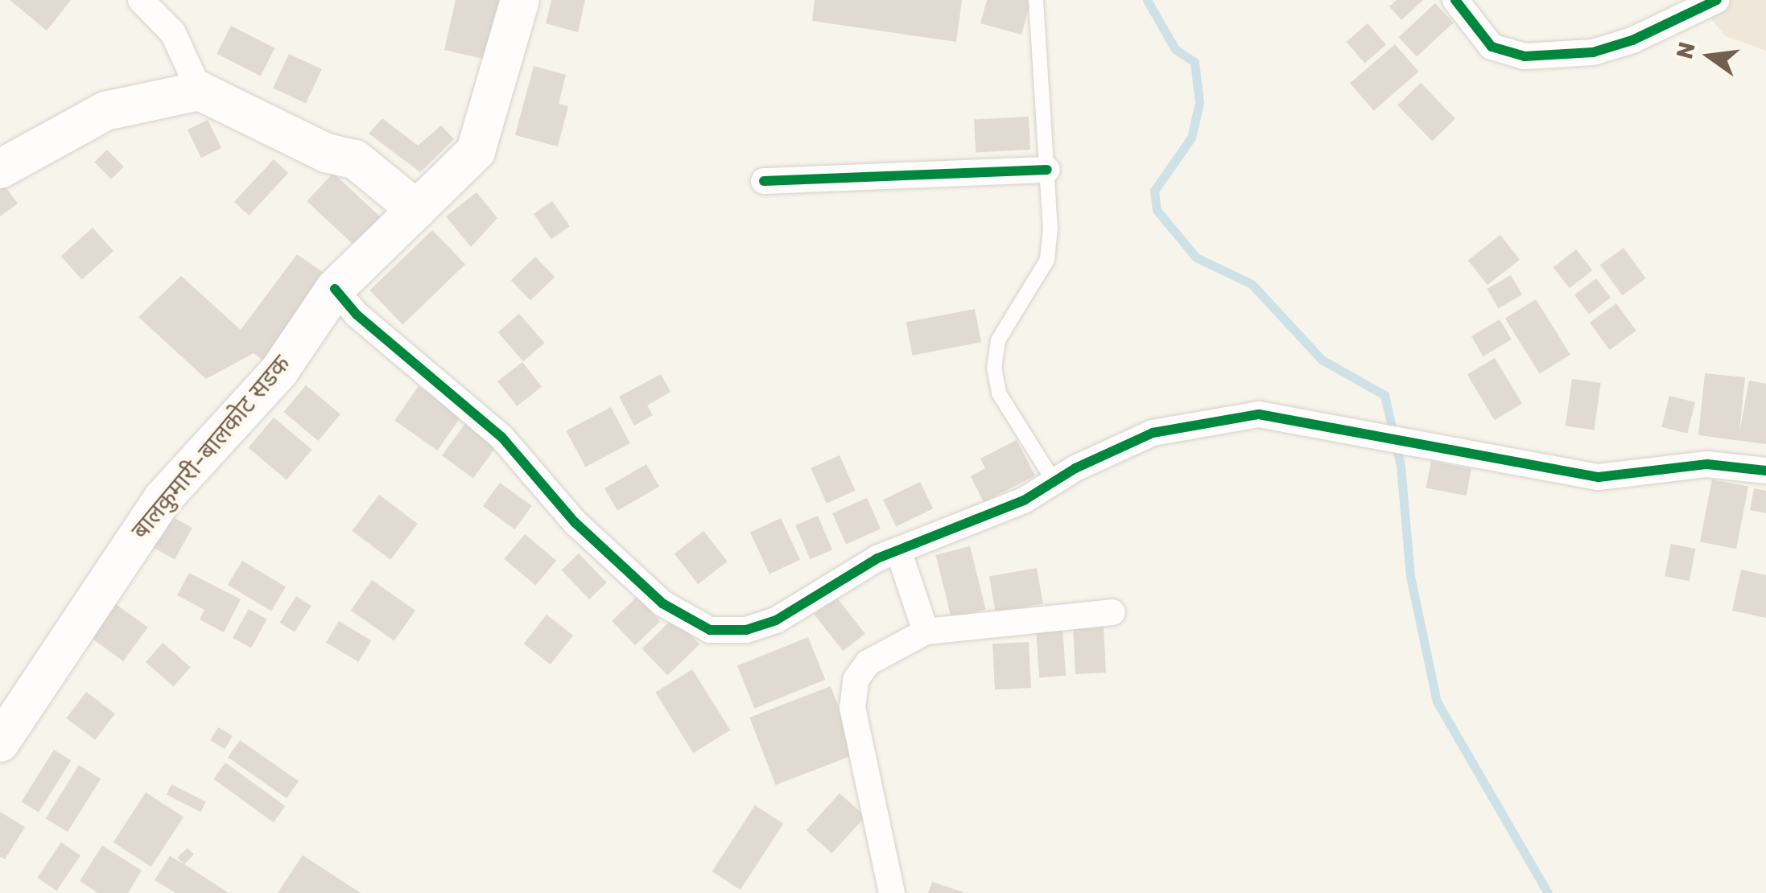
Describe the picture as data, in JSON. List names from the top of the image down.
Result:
{
  "streets": {
    "main road": ["बालकुमारी-बालकोट सडक"]
  },
  "north": "left"
}
